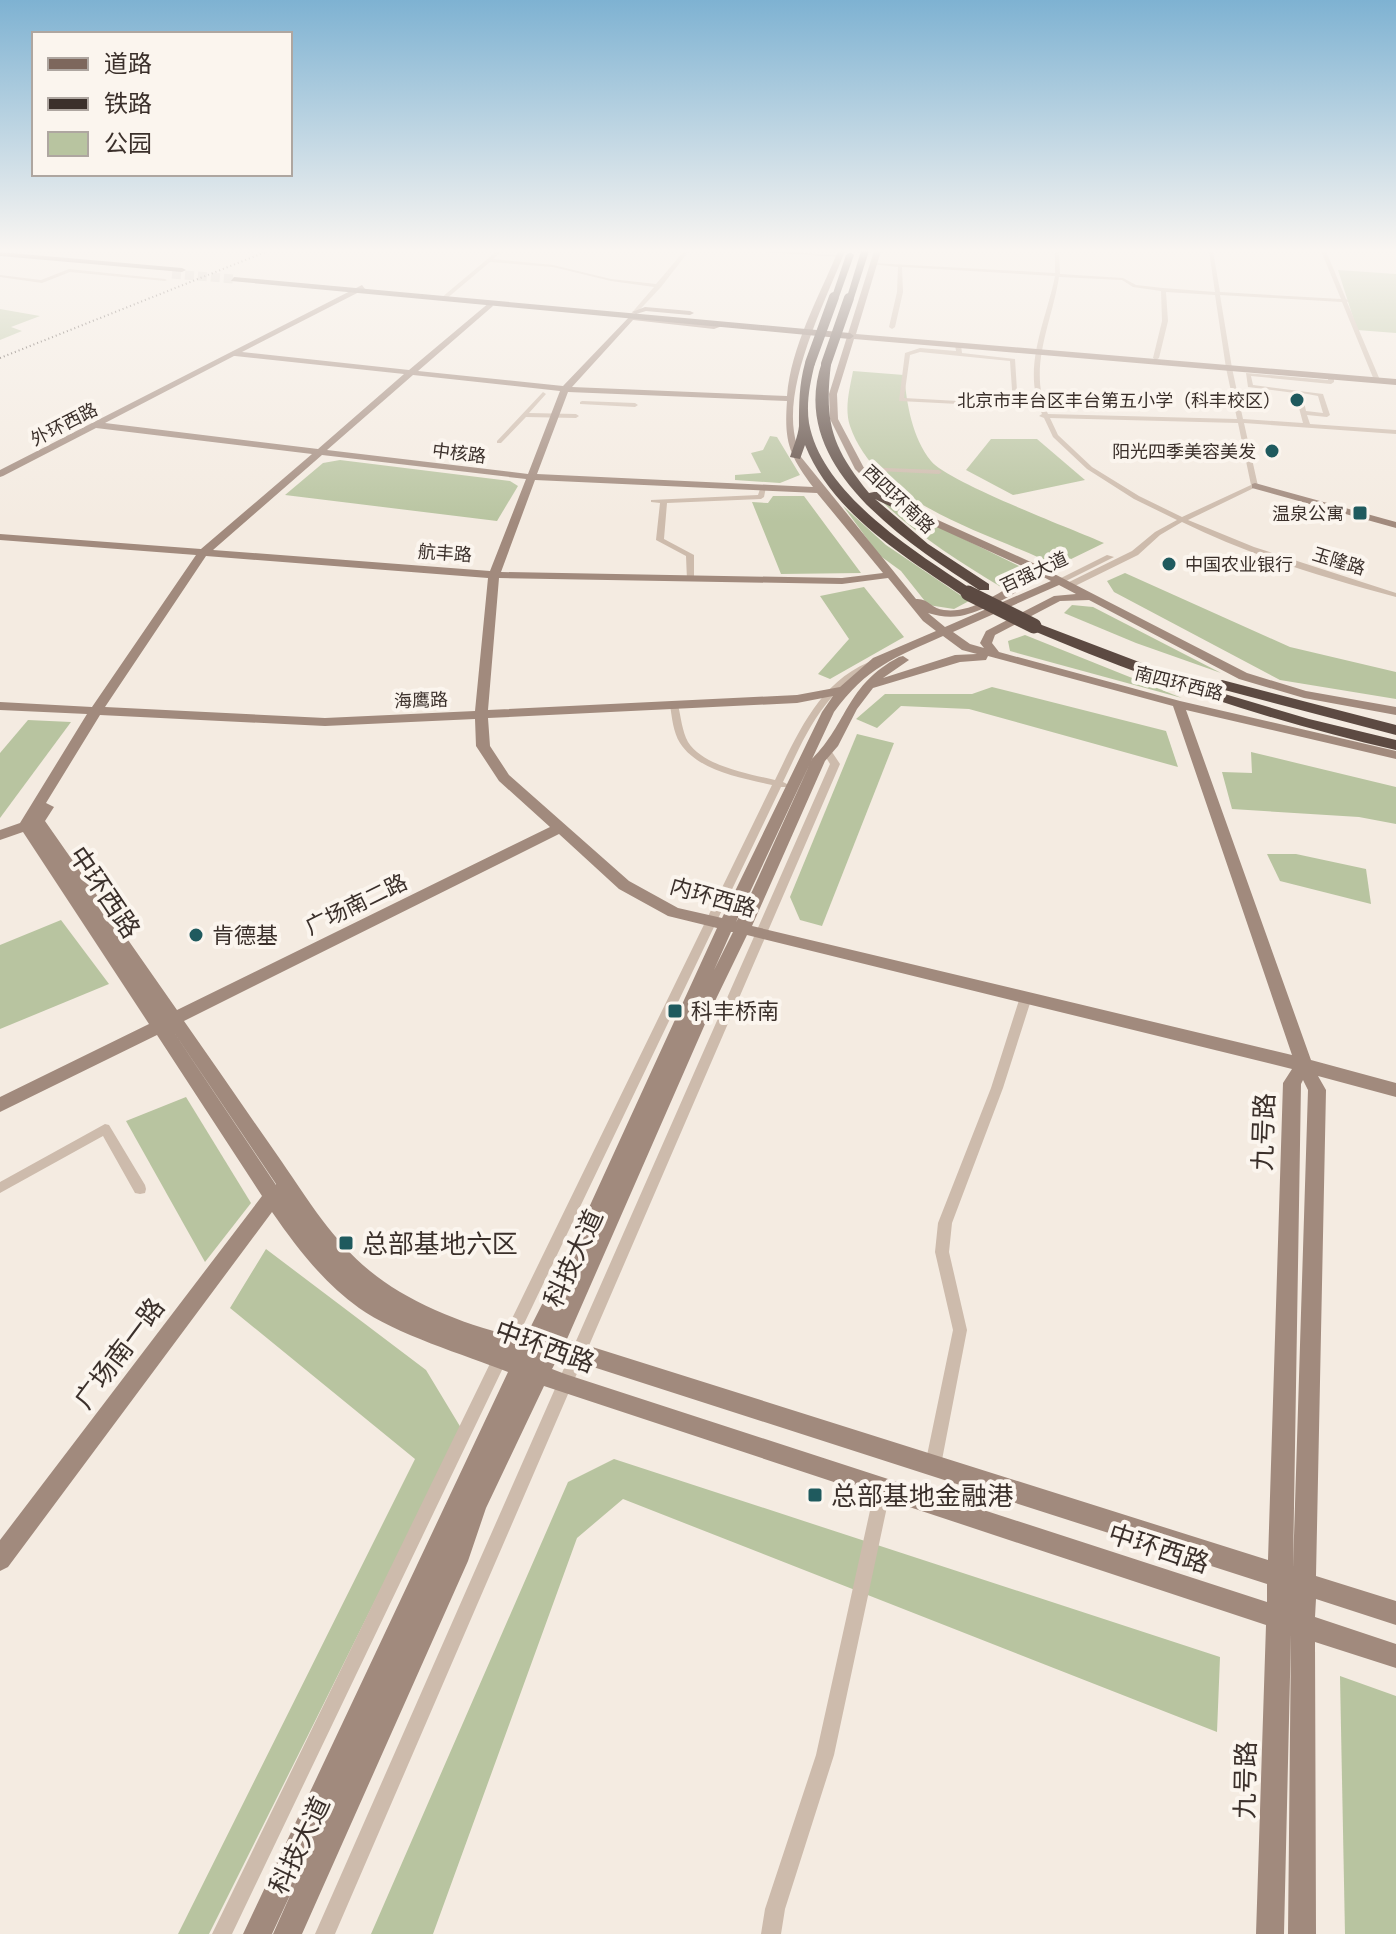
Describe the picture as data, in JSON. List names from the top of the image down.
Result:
{
  "streets": {
    "highway": ["西四环南路", "南四环西路"],
    "street": [
      "外环西路",
      "中核路",
      "航丰路",
      "玉隆路",
      "百强大道",
      "海鹰路",
      "中环西路",
      "内环西路",
      "广场南二路",
      "九号路",
      "科技大道",
      "广场南一路"
    ]
  },
  "crossings": [
    ["外环西路", "中核路"],
    ["中核路", "内环西路"],
    ["西四环南路", "百强大道"],
    ["西四环南路", "南四环西路"],
    ["航丰路", "内环西路"],
    ["玉隆路", "百强大道"],
    ["百强大道", "南四环西路"],
    ["百强大道", "科技大道"],
    ["南四环西路", "科技大道"],
    ["海鹰路", "内环西路"],
    ["中环西路", "广场南二路"],
    ["中环西路", "九号路"],
    ["中环西路", "科技大道"],
    ["中环西路", "广场南一路"],
    ["内环西路", "广场南二路"],
    ["内环西路", "九号路"],
    ["内环西路", "科技大道"]
  ],
  "places": {
    "other": [
      "北京市丰台区丰台第五小学（科丰校区）",
      "阳光四季美容美发",
      "中国农业银行",
      "肯德基"
    ],
    "transit": [
      "温泉公寓",
      "科丰桥南",
      "总部基地六区",
      "总部基地金融港"
    ]
  },
  "legend": ["道路", "铁路", "公园"]
}
